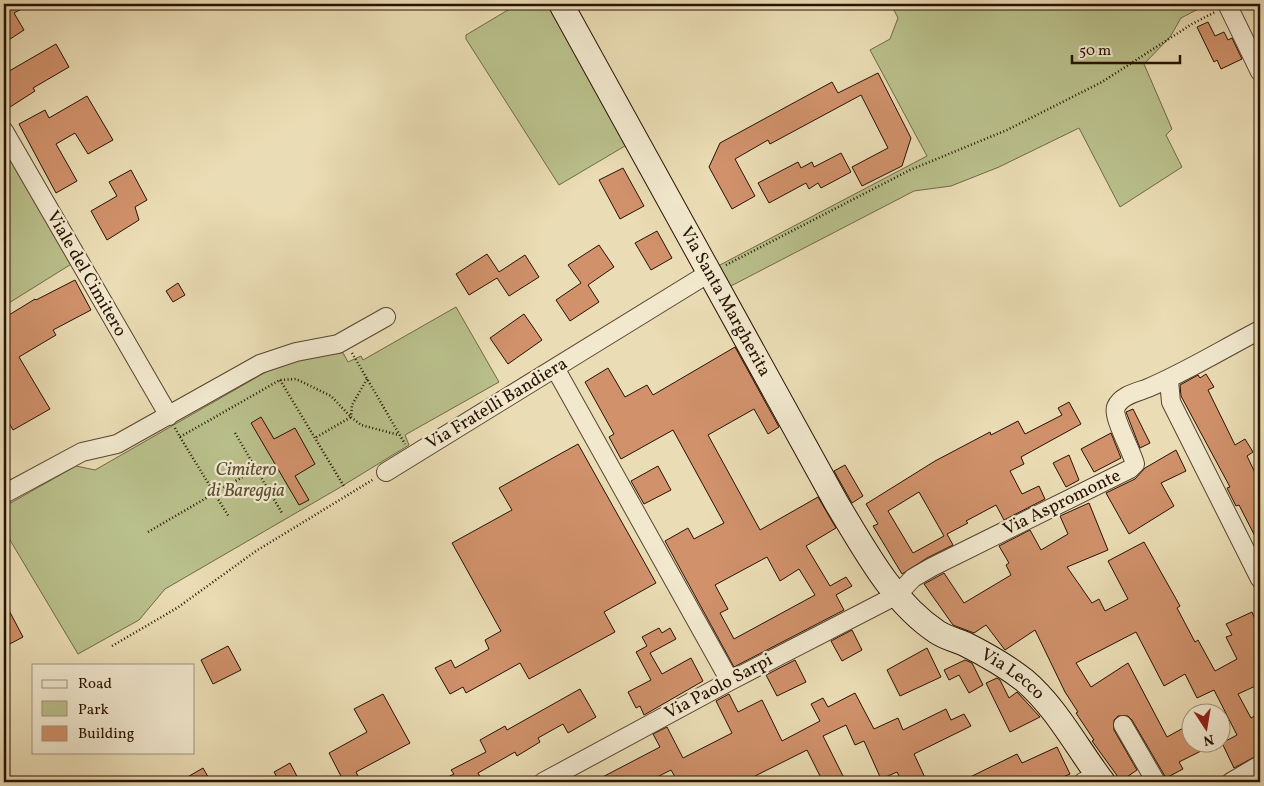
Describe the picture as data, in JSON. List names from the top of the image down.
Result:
{
  "streets": {
    "street": [
      "Viale del Cimitero",
      "Via Santa Margherita",
      "Via Fratelli Bandiera",
      "Via Aspromonte",
      "Via Lecco",
      "Via Paolo Sarpi"
    ]
  },
  "crossings": [
    ["Via Santa Margherita", "Via Fratelli Bandiera"],
    ["Via Santa Margherita", "Via Aspromonte"],
    ["Via Santa Margherita", "Via Lecco"],
    ["Via Santa Margherita", "Via Paolo Sarpi"],
    ["Via Aspromonte", "Via Lecco"],
    ["Via Aspromonte", "Via Paolo Sarpi"],
    ["Via Lecco", "Via Paolo Sarpi"]
  ],
  "parks": ["Cimitero di Bareggia"],
  "legend": ["Road", "Park", "Building"],
  "scale_bar": "50 m",
  "north": "bottom"
}
